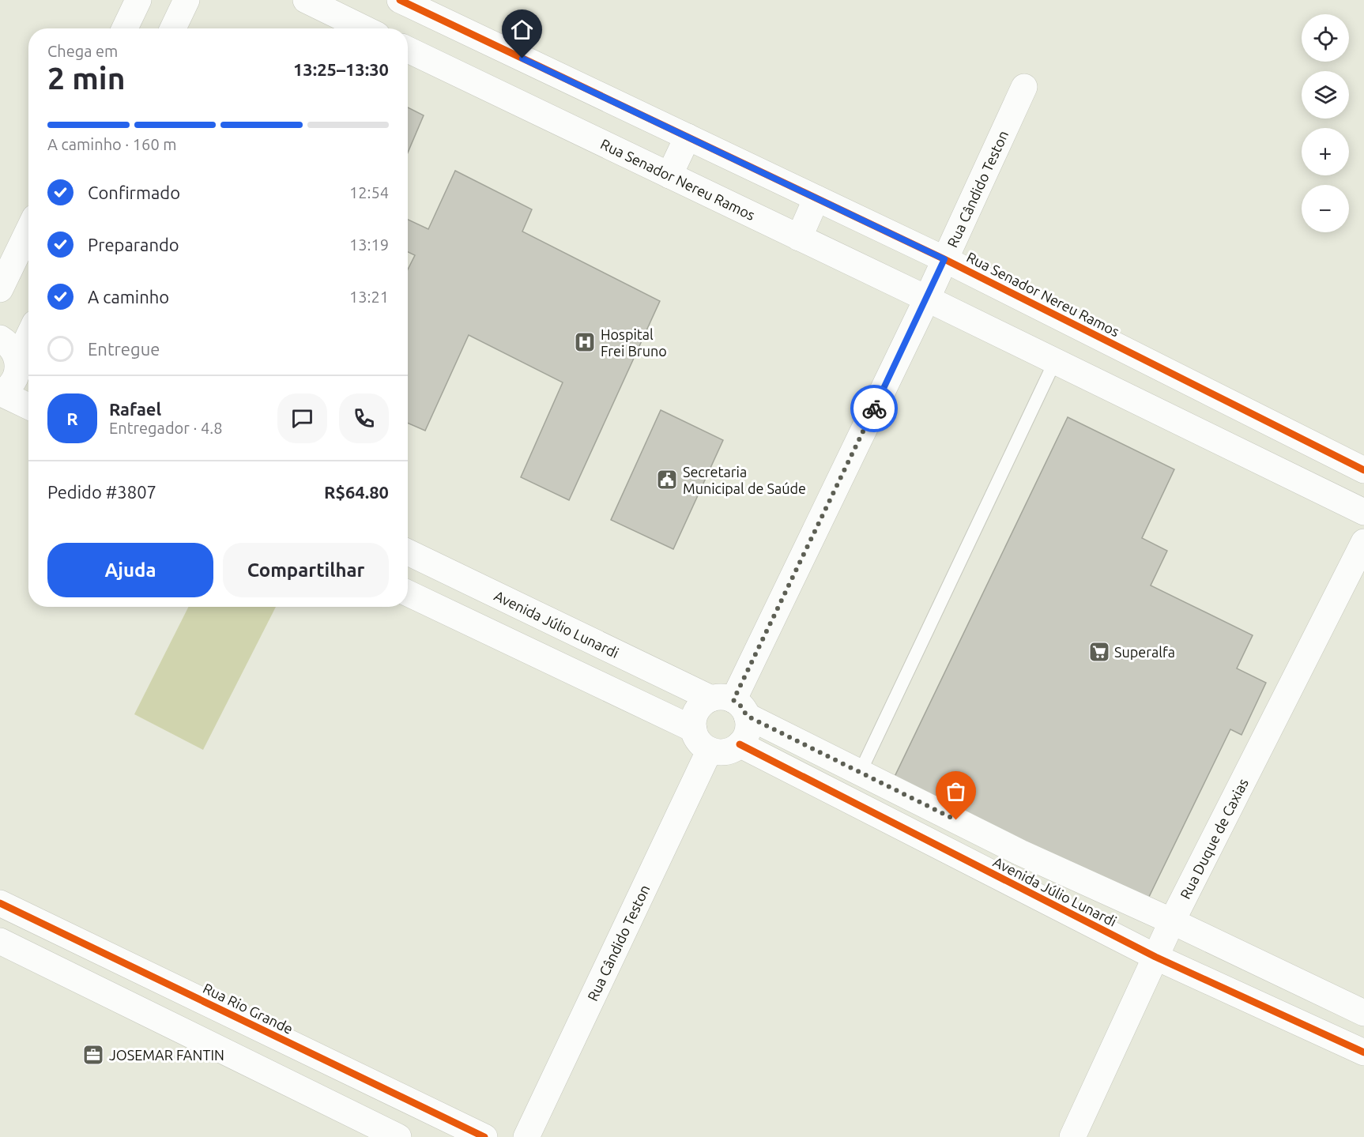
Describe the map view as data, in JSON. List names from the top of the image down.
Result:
{
  "streets": {
    "street": [
      "Rua Senador Nereu Ramos",
      "Rua Cândido Teston",
      "Avenida Júlio Lunardi",
      "Rua Duque de Caxias",
      "Rua Rio Grande"
    ]
  },
  "crossings": [
    ["Rua Senador Nereu Ramos", "Rua Cândido Teston"],
    ["Rua Cândido Teston", "Avenida Júlio Lunardi"],
    ["Avenida Júlio Lunardi", "Rua Duque de Caxias"]
  ],
  "places": {
    "hospital": ["Hospital Frei Bruno"],
    "public building": ["Secretaria Municipal de Saúde"],
    "supermarket": ["Superalfa"],
    "office": ["JOSEMAR FANTIN"]
  },
  "page": {
    "map_buttons": ["+", "−"],
    "heading": ["2 min", "Chega em", "13:25–13:30"],
    "panel": [
      "Rafael",
      "Entregador · 4.8",
      "Pedido #3807",
      "R$64.80"
    ],
    "bar": "A caminho · 160 m",
    "list": [
      ["Confirmado", "12:54"],
      ["Preparando", "13:19"],
      ["A caminho", "13:21"],
      "Entregue"
    ],
    "round": "R",
    "buttons": ["Ajuda", "Compartilhar"]
  }
}
